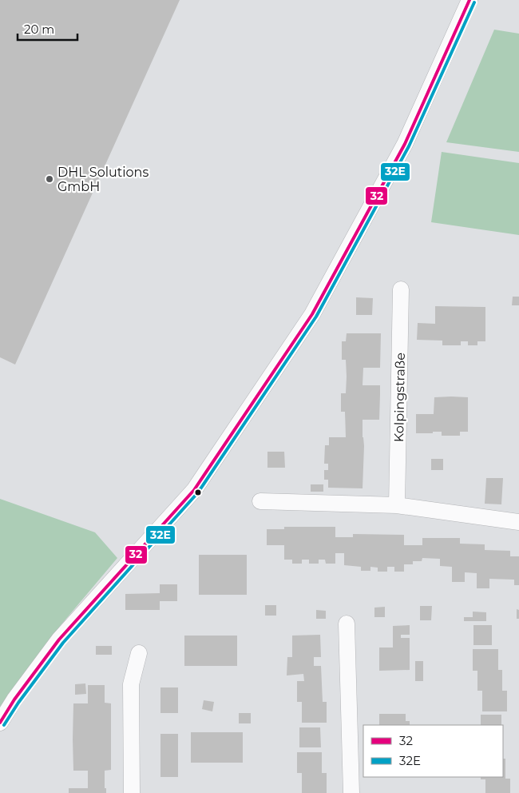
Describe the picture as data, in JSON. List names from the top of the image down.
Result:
{
  "streets": {
    "street": ["Kolpingstraße"]
  },
  "places": ["DHL Solutions GmbH"],
  "lines": ["transit line 32", "transit line 32E"],
  "legend": ["32", "32E"],
  "scale_bar": "20 m"
}
